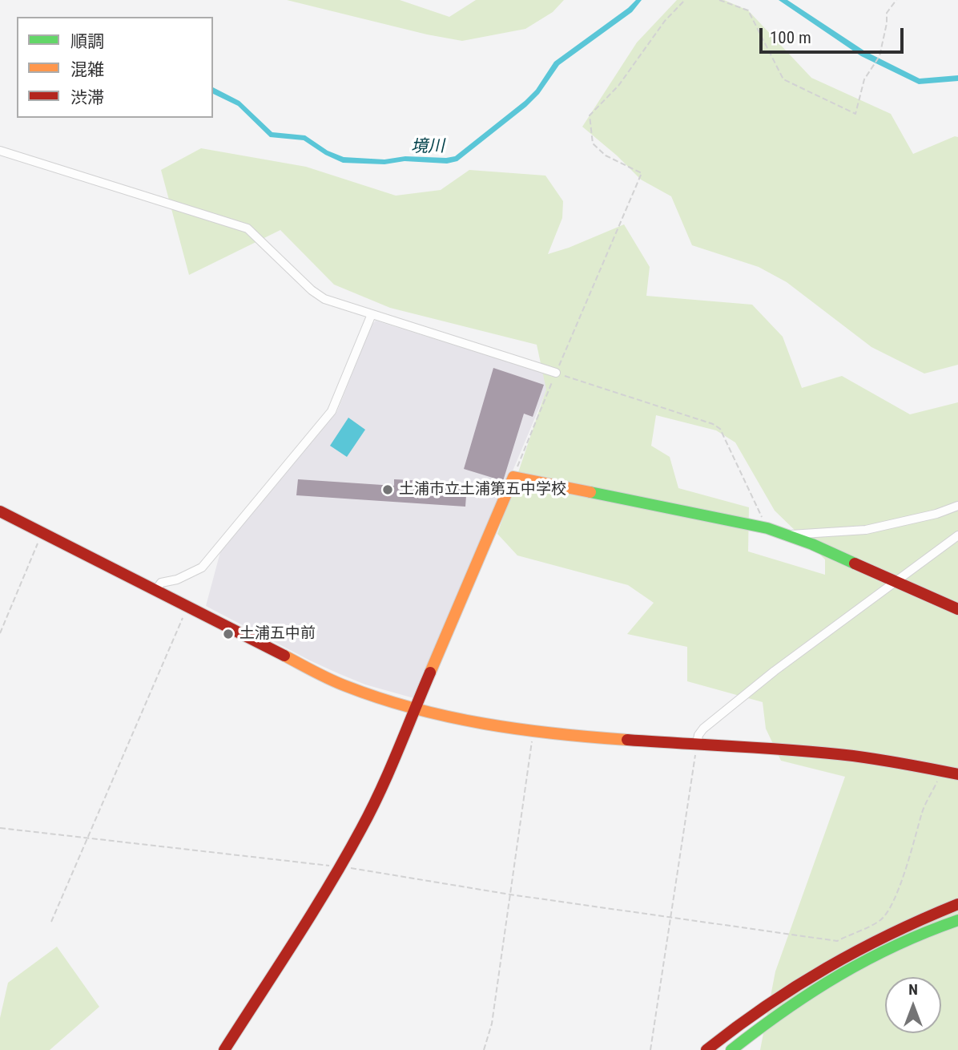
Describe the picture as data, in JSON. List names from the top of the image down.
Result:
{
  "water": ["境川"],
  "places": ["土浦市立土浦第五中学校", "土浦五中前"],
  "legend": ["順調", "混雑", "渋滞"],
  "scale_bar": "100 m",
  "north": "top"
}
